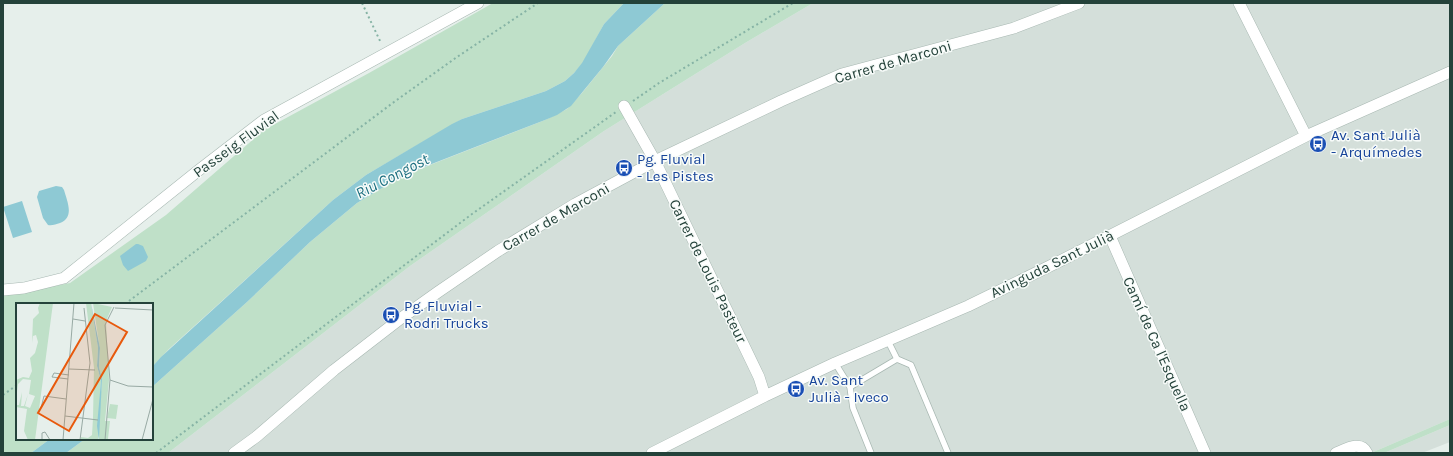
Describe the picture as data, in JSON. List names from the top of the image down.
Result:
{
  "streets": {
    "street": [
      "Carrer de Marconi",
      "Passeig Fluvial",
      "Avinguda Sant Julià",
      "Carrer de Louis Pasteur",
      "Camí de Ca l'Esquella"
    ]
  },
  "crossings": [
    ["Carrer de Marconi", "Carrer de Louis Pasteur"],
    ["Avinguda Sant Julià", "Carrer de Louis Pasteur"],
    ["Avinguda Sant Julià", "Camí de Ca l'Esquella"]
  ],
  "water": ["Riu Congost"],
  "places": {
    "bus stop": [
      "Av. Sant Julià - Arquímedes",
      "Pg. Fluvial - Les Pistes",
      "Pg. Fluvial - Rodri Trucks",
      "Av. Sant Julià - Iveco"
    ]
  }
}
